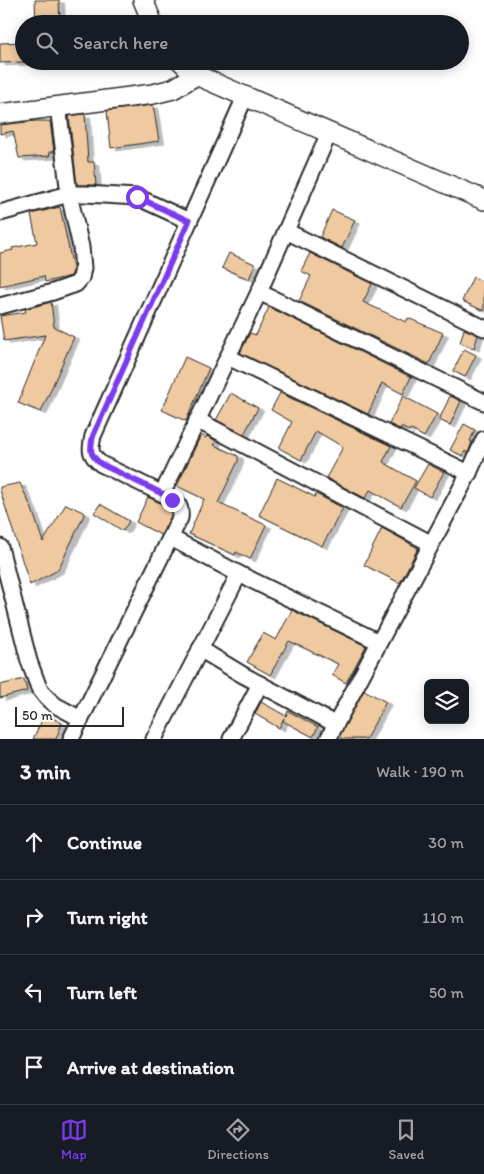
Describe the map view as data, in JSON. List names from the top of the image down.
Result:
{
  "scale_bar": "50 m",
  "page": {
    "search": "Search here",
    "scale": "50 m",
    "heading": ["3 min", "Walk · 190 m"],
    "list": [
      ["Continue", "30 m"],
      ["Turn right", "110 m"],
      ["Turn left", "50 m"],
      "Arrive at destination"
    ],
    "nav": ["Map", "Directions", "Saved"]
  }
}
